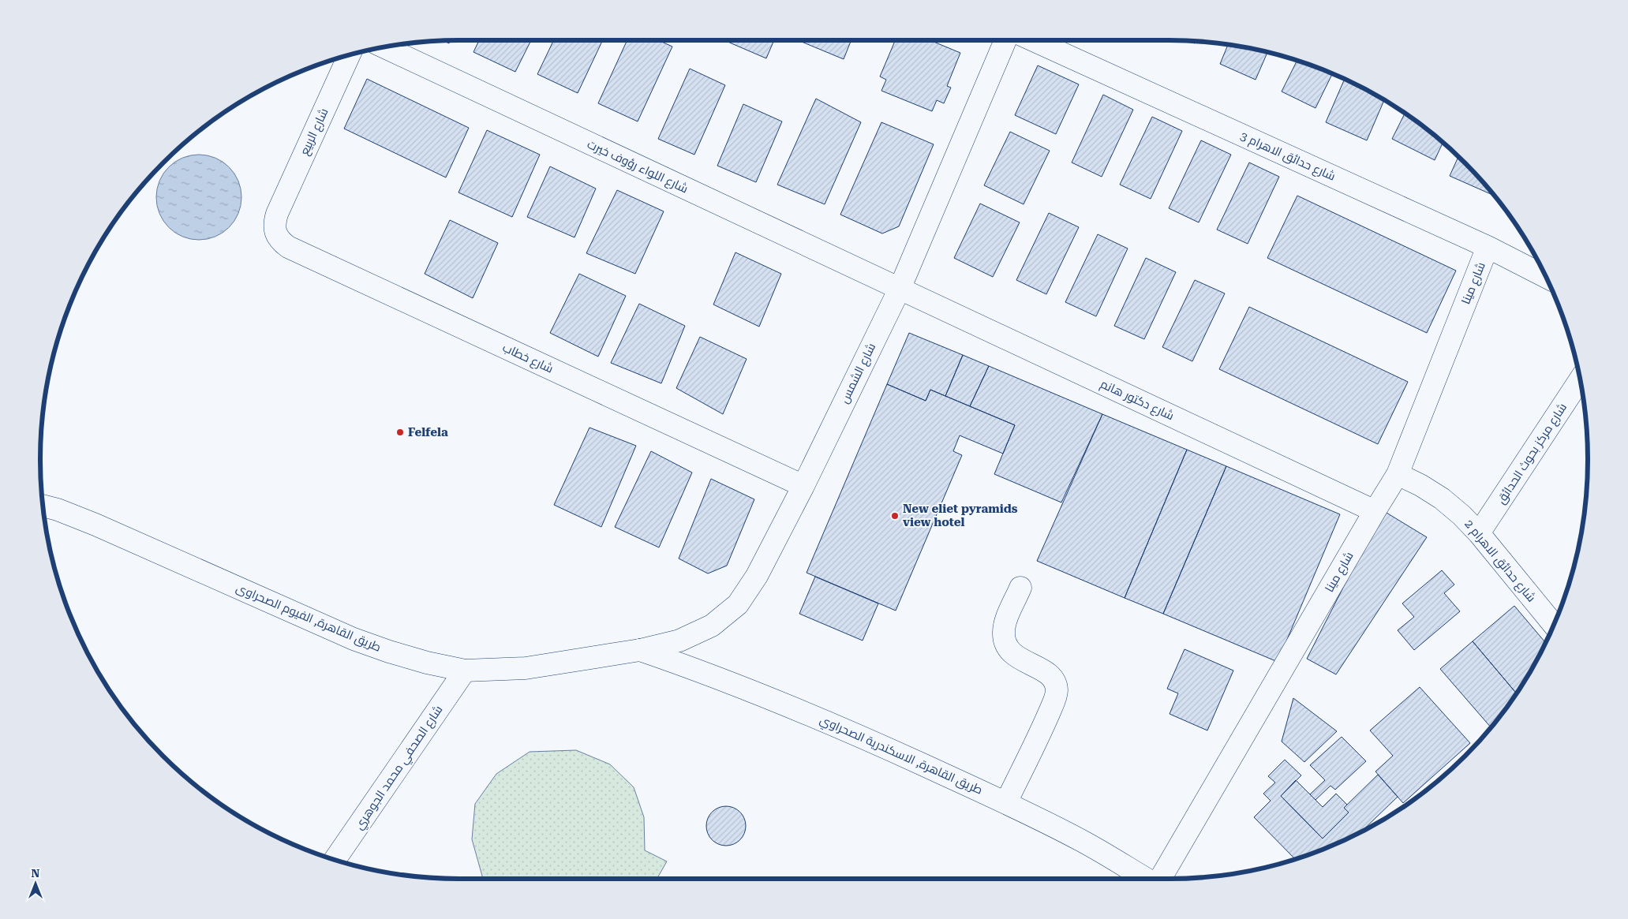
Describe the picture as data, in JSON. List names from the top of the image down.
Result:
{
  "streets": {
    "main road": [
      "شارع الربيع",
      "شارع حدائق الاهرام 3",
      "شارع اللواء رؤوف خيرت",
      "شارع مينا",
      "شارع خطاب",
      "شارع الشمس",
      "شارع دكتور هانم",
      "شارع مركز بحوث الحدائق",
      "شارع حدائق الاهرام 2",
      "طريق القاهرة, الفيوم الصحراوى",
      "طريق القاهرة, الاسكندرية الصحراوي",
      "شارع الصحفي محمد الجوهري"
    ]
  },
  "crossings": [
    ["شارع الربيع", "شارع خطاب"],
    ["شارع حدائق الاهرام 3", "شارع مينا"],
    ["شارع اللواء رؤوف خيرت", "شارع الشمس"],
    ["شارع اللواء رؤوف خيرت", "شارع دكتور هانم"],
    ["شارع مينا", "شارع دكتور هانم"],
    ["شارع مينا", "شارع حدائق الاهرام 2"],
    ["شارع خطاب", "شارع الشمس"],
    ["شارع الشمس", "شارع دكتور هانم"],
    ["شارع الشمس", "طريق القاهرة, الفيوم الصحراوى"],
    ["شارع الشمس", "طريق القاهرة, الاسكندرية الصحراوي"],
    ["شارع مركز بحوث الحدائق", "شارع حدائق الاهرام 2"],
    ["طريق القاهرة, الفيوم الصحراوى", "طريق القاهرة, الاسكندرية الصحراوي"],
    ["طريق القاهرة, الفيوم الصحراوى", "شارع الصحفي محمد الجوهري"]
  ],
  "places": ["Felfela", "New eliet pyramids view hotel"],
  "north": "top"
}
